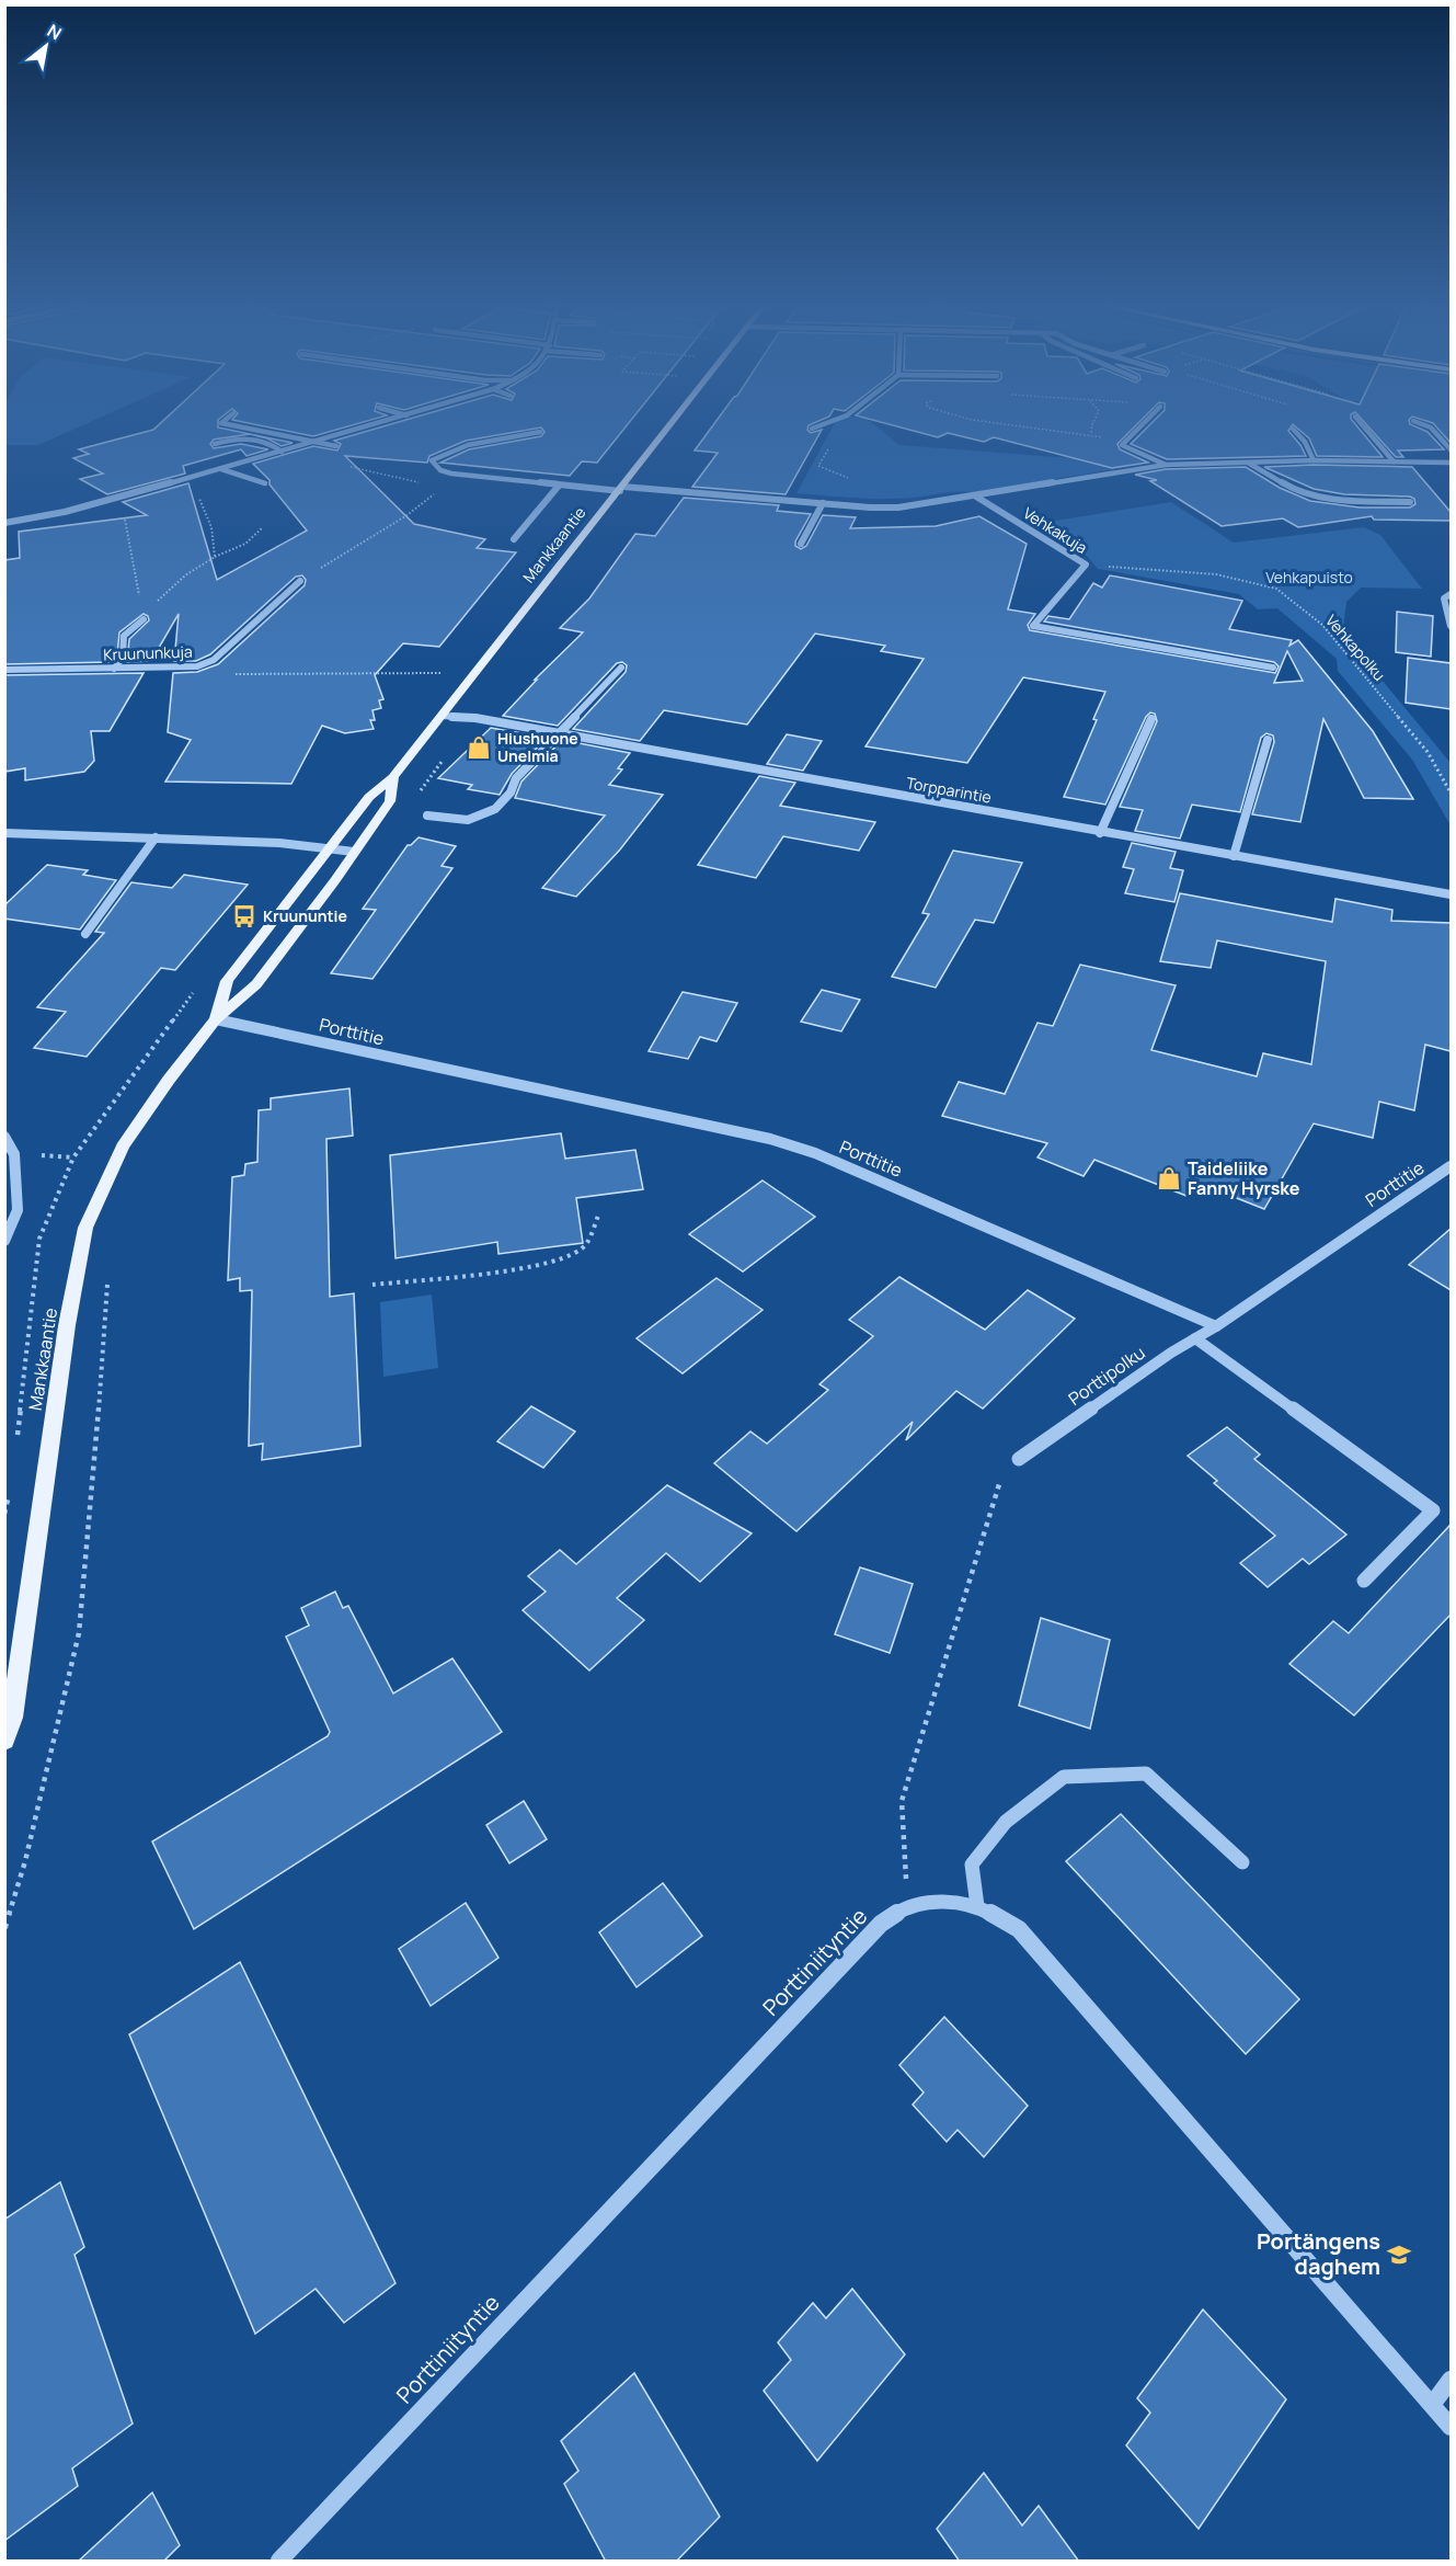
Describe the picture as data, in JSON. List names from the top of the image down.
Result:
{
  "streets": {
    "main road": ["Mankkaantie"],
    "street": [
      "Vehkakuja",
      "Kruununkuja",
      "Torpparintie",
      "Porttitie",
      "Porttipolku",
      "Porttiniityntie"
    ],
    "path": ["Vehkapolku"]
  },
  "crossings": [
    ["Vehkakuja", "Vehkapolku"],
    ["Mankkaantie", "Torpparintie"],
    ["Mankkaantie", "Porttitie"],
    ["Porttitie", "Porttipolku"]
  ],
  "parks": ["Vehkapuisto"],
  "places": {
    "shop": ["Hiushuone Unelmia", "Taideliike Fanny Hyrske"],
    "bus stop": ["Kruununtie"],
    "school or university": ["Portängens daghem"]
  },
  "north": "top right"
}
